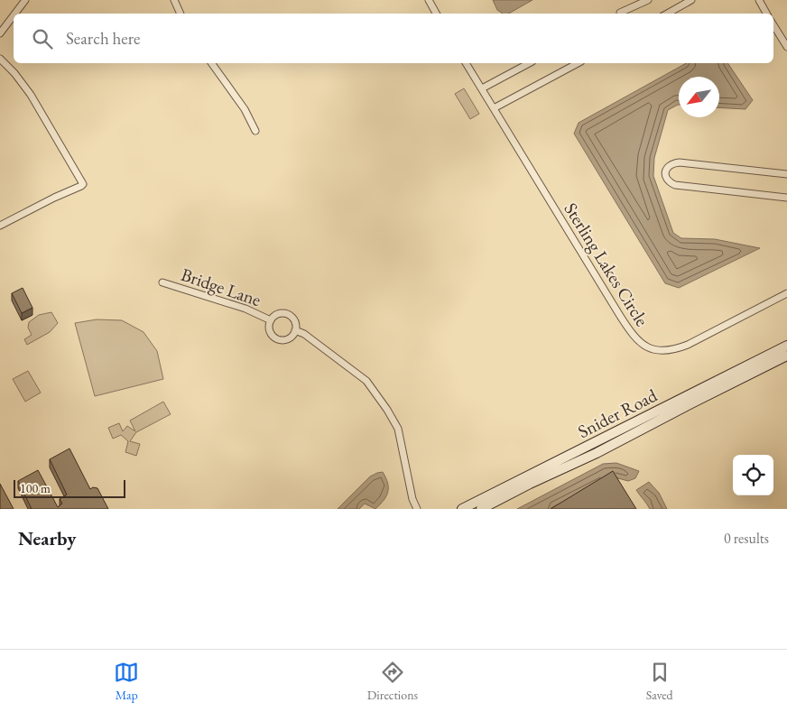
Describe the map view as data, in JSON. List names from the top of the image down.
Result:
{
  "streets": {
    "street": ["Sterling Lakes Circle", "Bridge Lane", "Snider Road"]
  },
  "scale_bar": "100 m",
  "north": "bottom left",
  "page": {
    "search": "Search here",
    "scale": "100 m",
    "heading": ["Nearby", "0 results"],
    "nav": ["Map", "Directions", "Saved"]
  }
}
